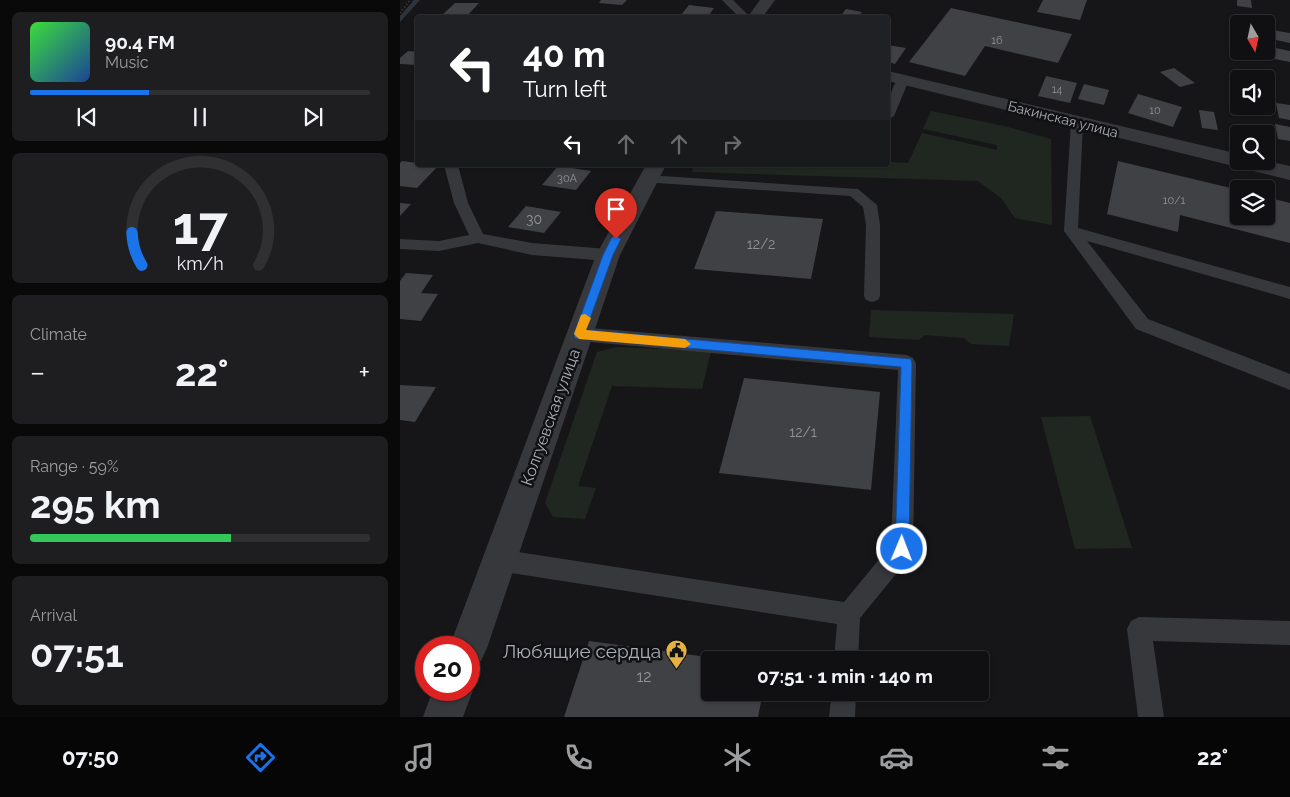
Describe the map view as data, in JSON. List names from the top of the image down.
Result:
{
  "streets": {
    "street": ["Бакинская улица", "Колгуевская улица"]
  },
  "places": {
    "public building": ["Любящие сердца"]
  },
  "house_numbers": [
    "16",
    "14",
    "10",
    "30А",
    "10/1",
    "30",
    "12/2",
    "12/1",
    "12"
  ],
  "north": "bottom",
  "page": {
    "turn": ["40 m", "Turn left"],
    "song": ["90.4 FM", "Music"],
    "tile": [
      "Climate",
      ["Range · 59%", "295 km"],
      ["Arrival", "07:51"]
    ],
    "heat": ["−", "22°", "+"],
    "limit": "20",
    "trip": "07:51 · 1 min · 140 m",
    "tabs": ["07:50", "22°"],
    "gauge": ["17", "km/h"]
  }
}
